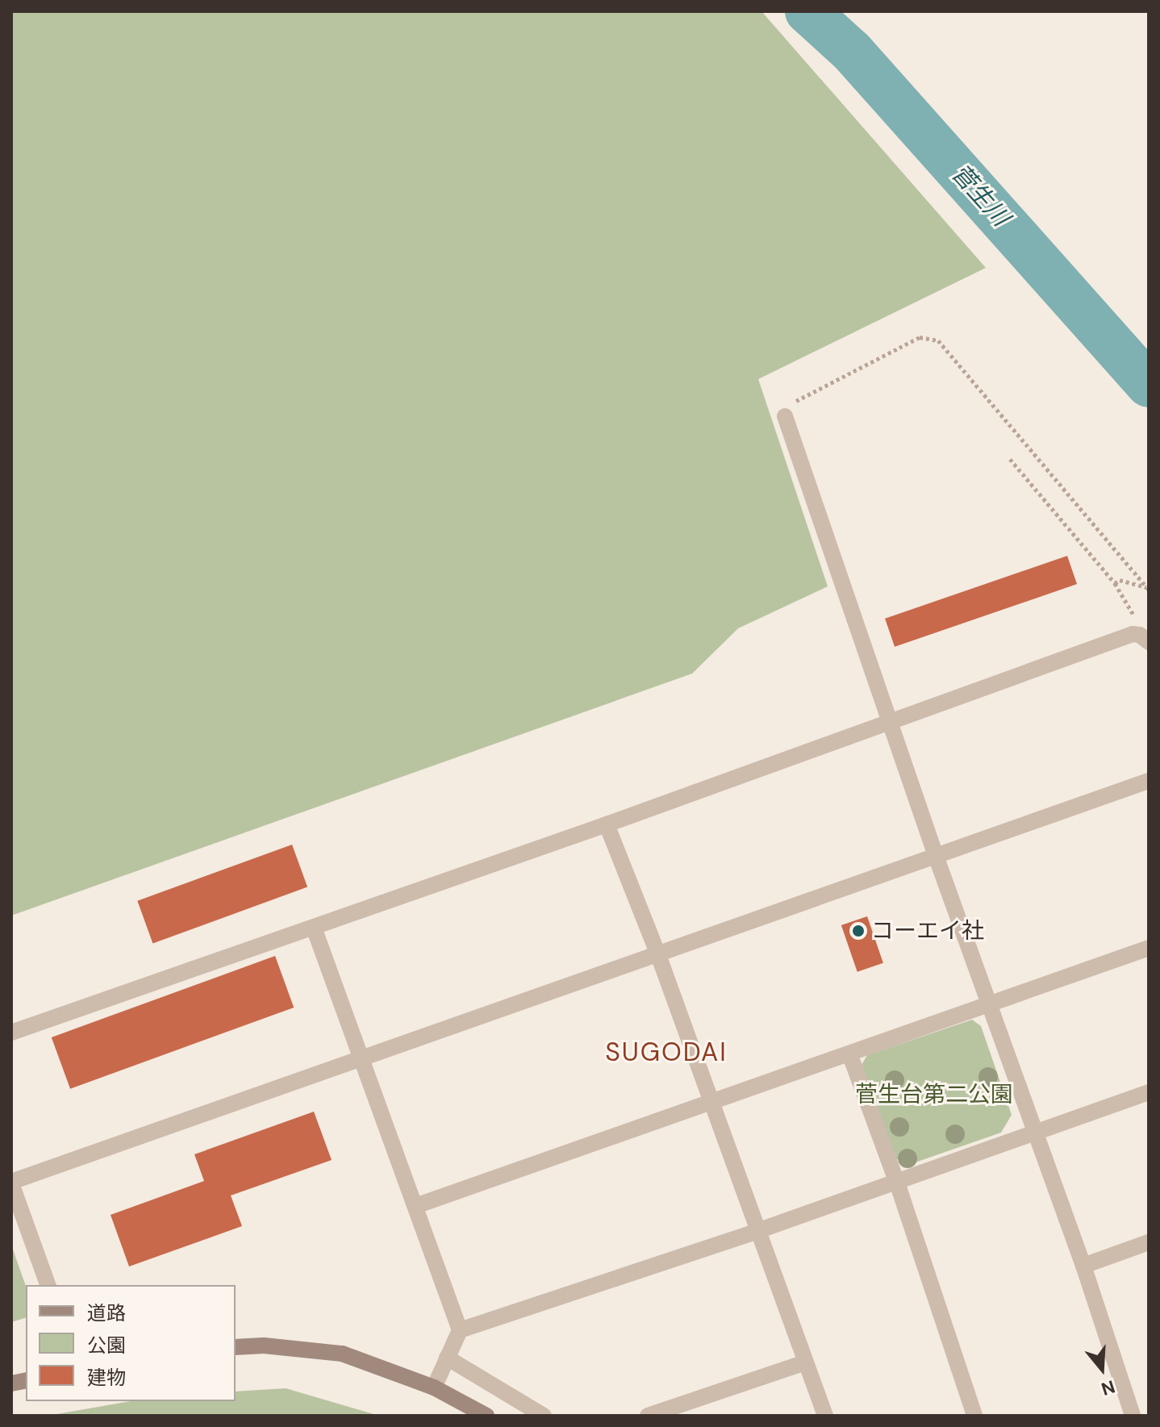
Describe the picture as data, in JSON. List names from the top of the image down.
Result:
{
  "districts": ["SUGODAI"],
  "water": ["菅生川"],
  "parks": ["菅生台第二公園"],
  "places": ["コーエイ社"],
  "legend": ["道路", "公園", "建物"],
  "north": "bottom"
}
